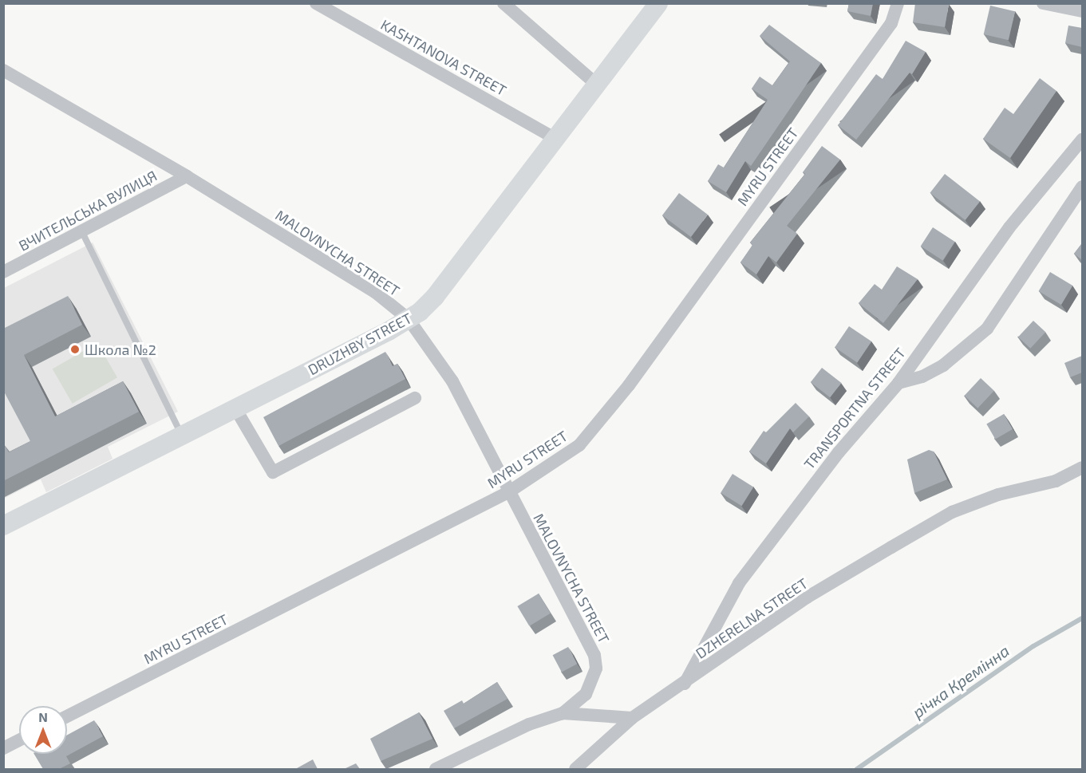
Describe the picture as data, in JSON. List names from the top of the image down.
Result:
{
  "streets": {
    "street": [
      "KASHTANOVA STREET",
      "MYRU STREET",
      "ВЧИТЕЛЬСЬКА ВУЛИЦЯ",
      "MALOVNYCHA STREET",
      "DRUZHBY STREET",
      "TRANSPORTNA STREET",
      "DZHERELNA STREET"
    ]
  },
  "crossings": [
    ["KASHTANOVA STREET", "DRUZHBY STREET"],
    ["MYRU STREET", "MALOVNYCHA STREET"],
    ["ВЧИТЕЛЬСЬКА ВУЛИЦЯ", "MALOVNYCHA STREET"],
    ["MALOVNYCHA STREET", "DRUZHBY STREET"],
    ["TRANSPORTNA STREET", "DZHERELNA STREET"]
  ],
  "water": ["річка Кремінна"],
  "places": ["Школа №2"],
  "north": "top"
}
